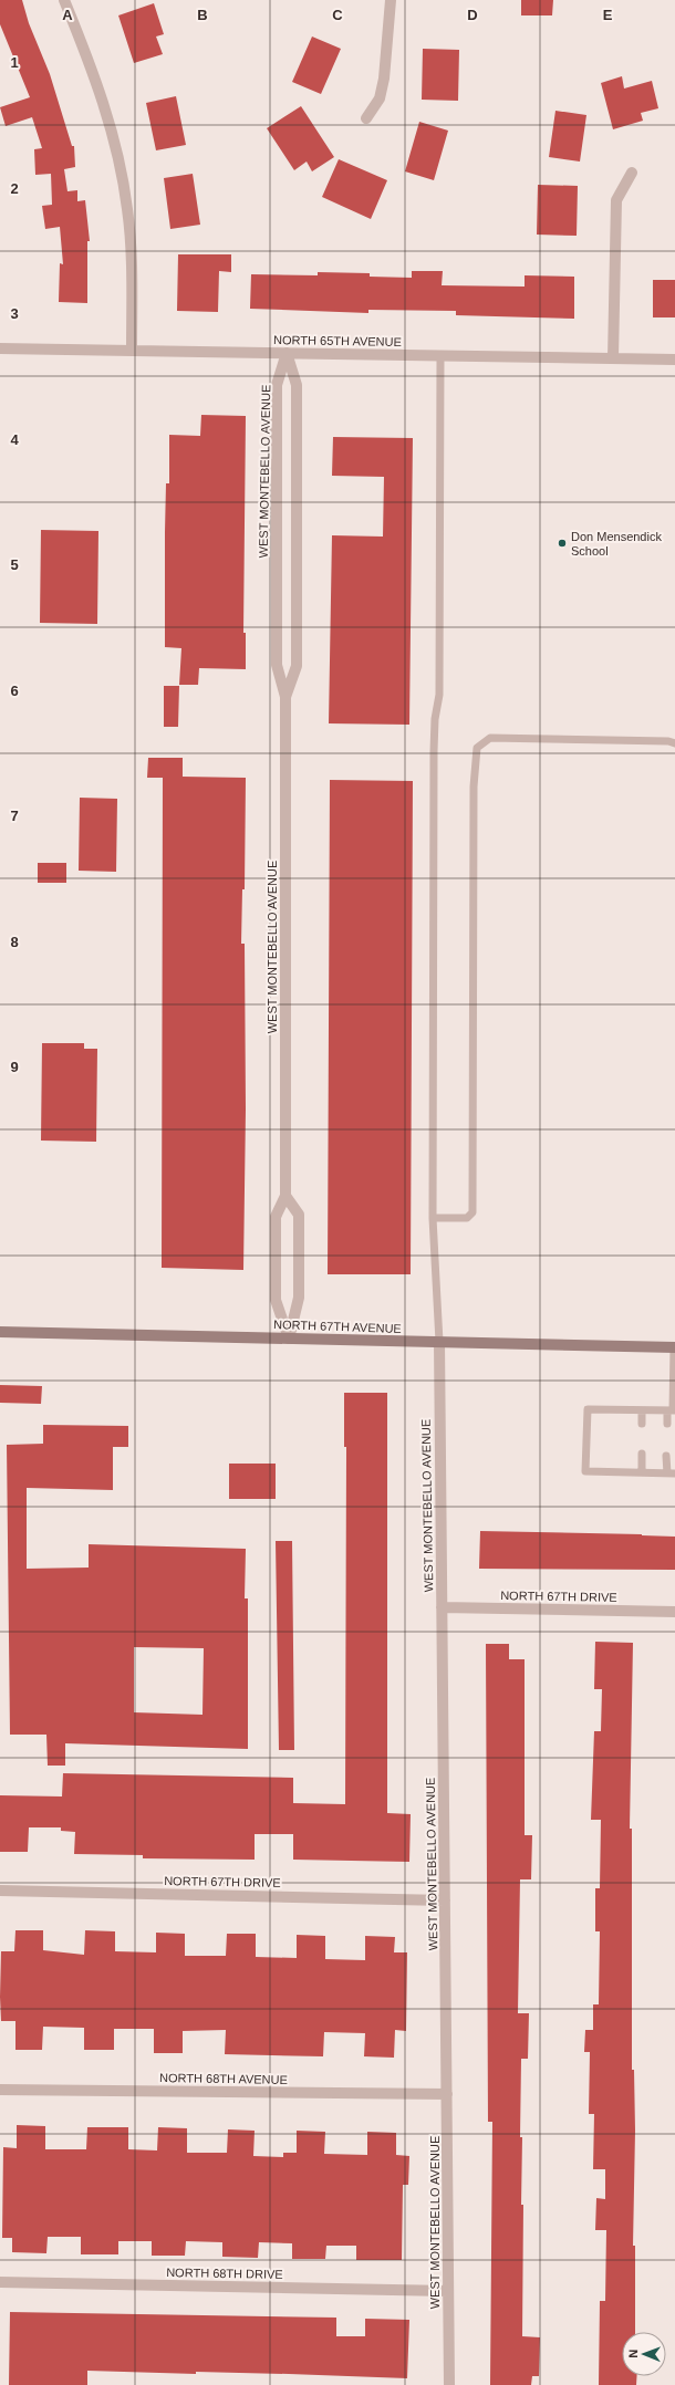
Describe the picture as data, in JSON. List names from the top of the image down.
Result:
{
  "streets": {
    "main road": ["NORTH 67TH AVENUE"],
    "street": [
      "NORTH 65TH AVENUE",
      "WEST MONTEBELLO AVENUE",
      "NORTH 67TH DRIVE",
      "NORTH 68TH AVENUE",
      "NORTH 68TH DRIVE"
    ]
  },
  "crossings": [
    ["NORTH 65TH AVENUE", "WEST MONTEBELLO AVENUE"],
    ["WEST MONTEBELLO AVENUE", "NORTH 67TH AVENUE"],
    ["WEST MONTEBELLO AVENUE", "NORTH 67TH DRIVE"],
    ["WEST MONTEBELLO AVENUE", "NORTH 68TH AVENUE"],
    ["WEST MONTEBELLO AVENUE", "NORTH 68TH DRIVE"]
  ],
  "places": ["Don Mensendick School"],
  "north": "left",
  "grid": {
    "columns": [
      "A",
      "B",
      "C",
      "D",
      "E"
    ],
    "rows": [
      "1",
      "2",
      "3",
      "4",
      "5",
      "6",
      "7",
      "8",
      "9"
    ]
  }
}
